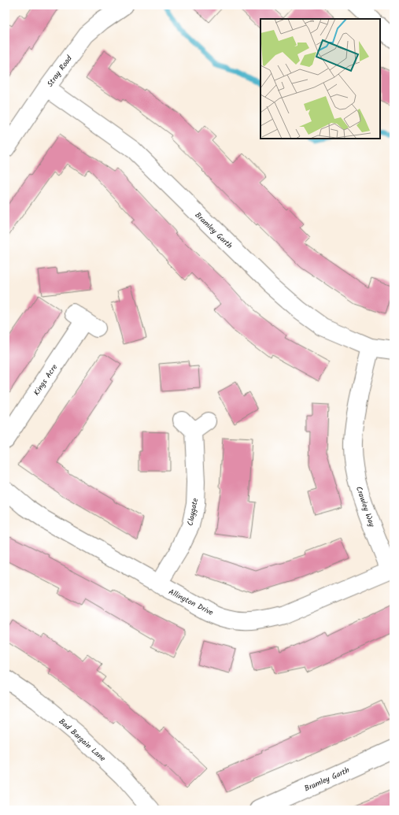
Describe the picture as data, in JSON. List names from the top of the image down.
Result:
{
  "streets": {
    "street": [
      "Stray Road",
      "Bramley Garth",
      "Kings Acre",
      "Crawley Way",
      "Claygate",
      "Allington Drive",
      "Bad Bargain Lane"
    ]
  },
  "crossings": [
    ["Stray Road", "Bramley Garth"],
    ["Bramley Garth", "Crawley Way"],
    ["Crawley Way", "Allington Drive"],
    ["Claygate", "Allington Drive"]
  ]
}
